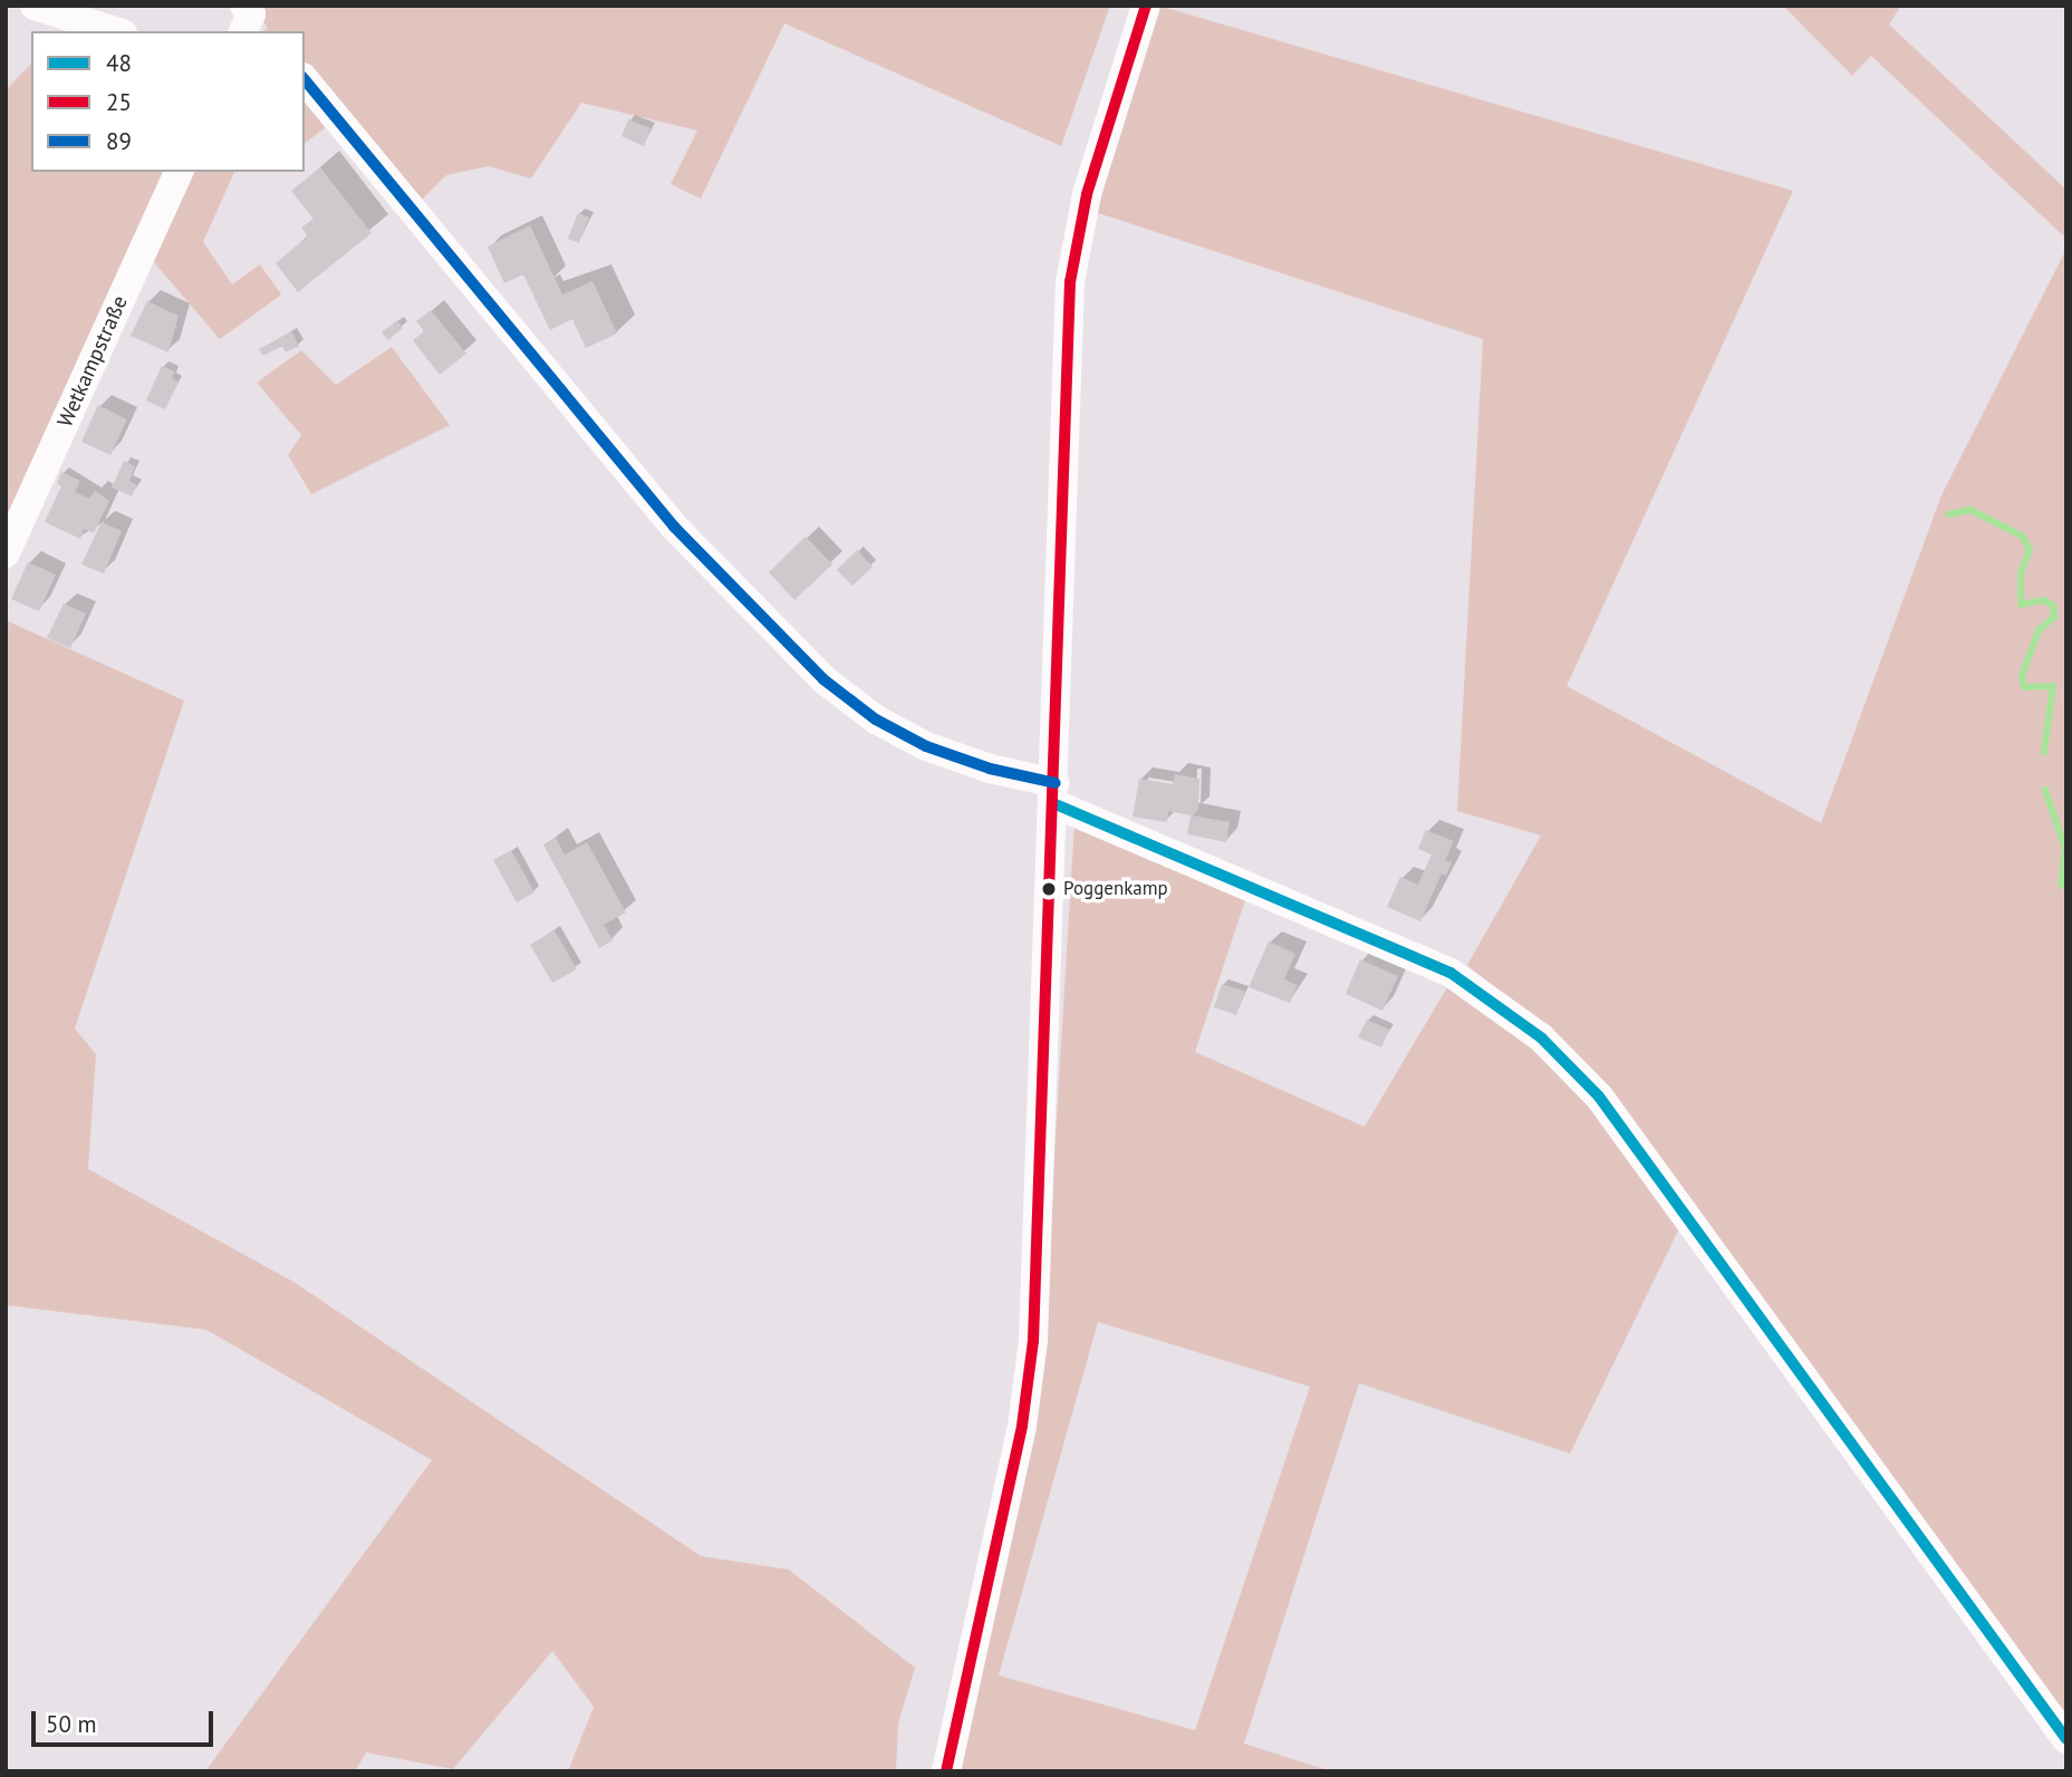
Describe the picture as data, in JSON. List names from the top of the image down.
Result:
{
  "streets": {
    "street": ["Wetkampstraße"]
  },
  "places": ["Poggenkamp"],
  "lines": ["transit line 25", "transit line 89", "transit line 48"],
  "legend": ["48", "25", "89"],
  "scale_bar": "50 m"
}
